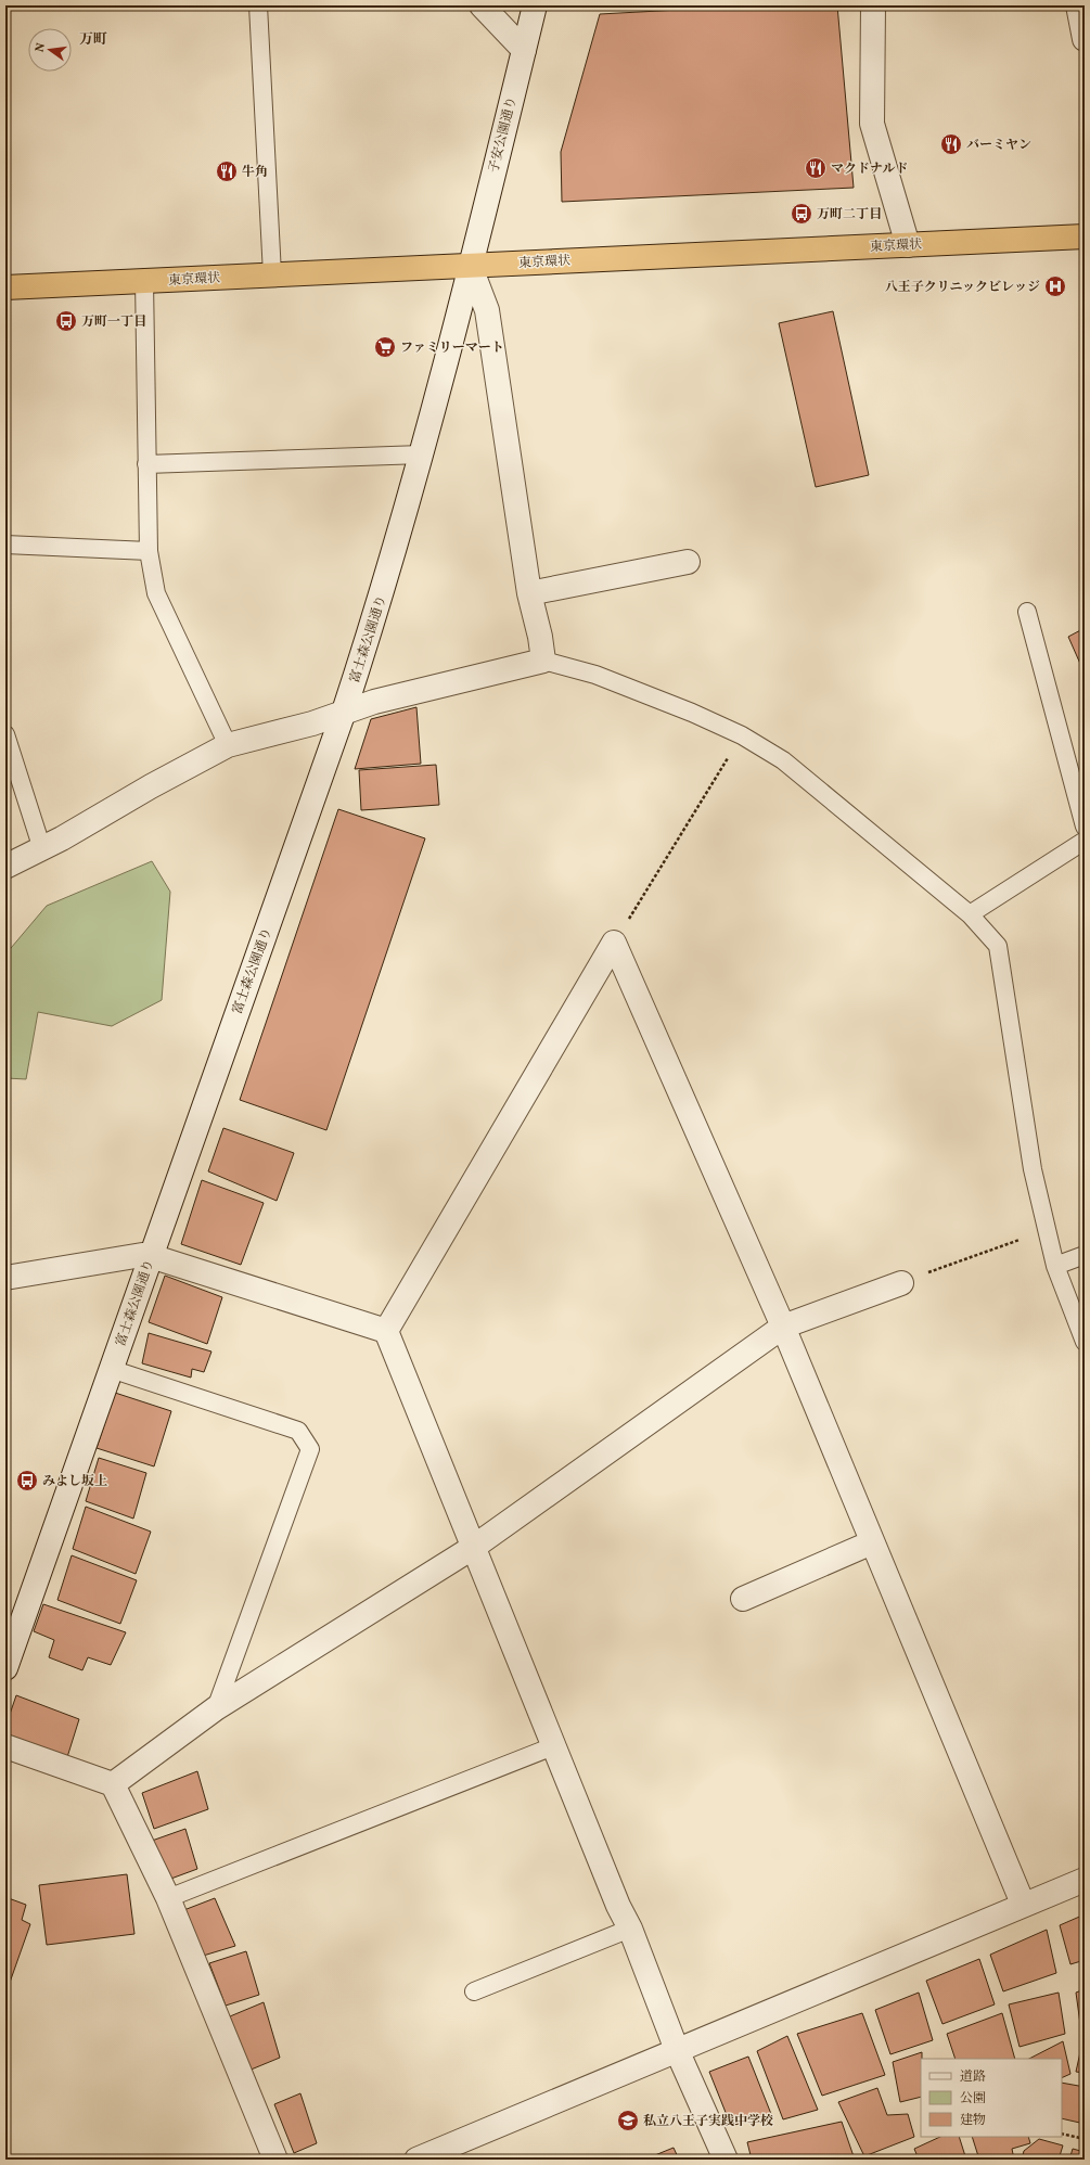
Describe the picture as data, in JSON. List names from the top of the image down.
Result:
{
  "streets": {
    "highway": ["東京環状"],
    "street": ["子安公園通り", "富士森公園通り"]
  },
  "crossings": [
    ["子安公園通り", "東京環状"],
    ["子安公園通り", "富士森公園通り"],
    ["東京環状", "富士森公園通り"]
  ],
  "districts": ["万町"],
  "places": {
    "restaurant": ["バーミヤン", "マクドナルド", "牛角"],
    "bus stop": ["万町二丁目", "万町一丁目", "みよし坂上"],
    "hospital": ["八王子クリニックビレッジ"],
    "supermarket": ["ファミリーマート"],
    "school or university": ["私立八王子実践中学校"]
  },
  "legend": ["道路", "公園", "建物"],
  "north": "left"
}
